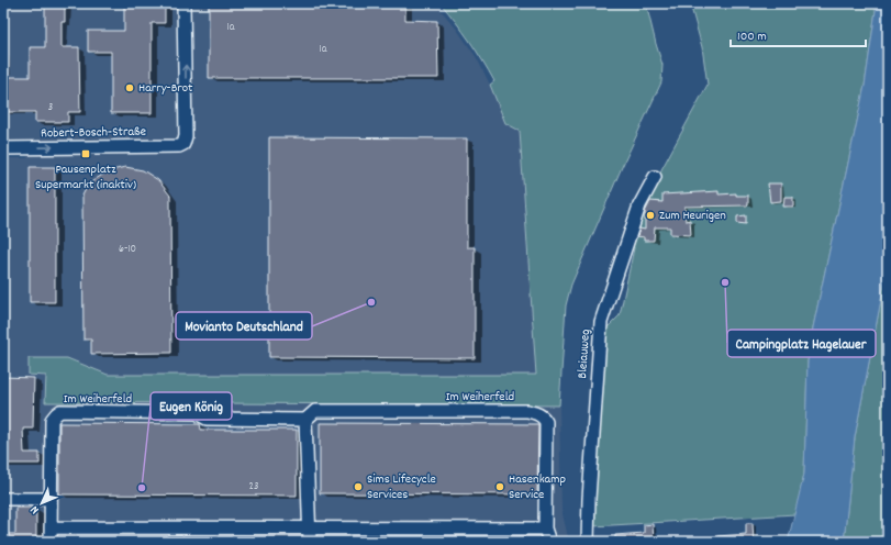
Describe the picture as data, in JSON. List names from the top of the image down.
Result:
{
  "streets": {
    "street": ["Robert-Bosch-Straße", "Bleiauweg", "Im Weiherfeld"]
  },
  "places": {
    "other": [
      "Harry-Brot",
      "Zum Heurigen",
      "Campingplatz Hagelauer",
      "Movianto Deutschland",
      "Sims Lifecycle Services",
      "Hasenkamp Service",
      "Eugen König"
    ],
    "transit": ["Pausenplatz Supermarkt (inaktiv)"]
  },
  "house_numbers": [
    "1a",
    "1a",
    "3",
    "6-10",
    "23"
  ],
  "scale_bar": "100 m",
  "north": "bottom left"
}
